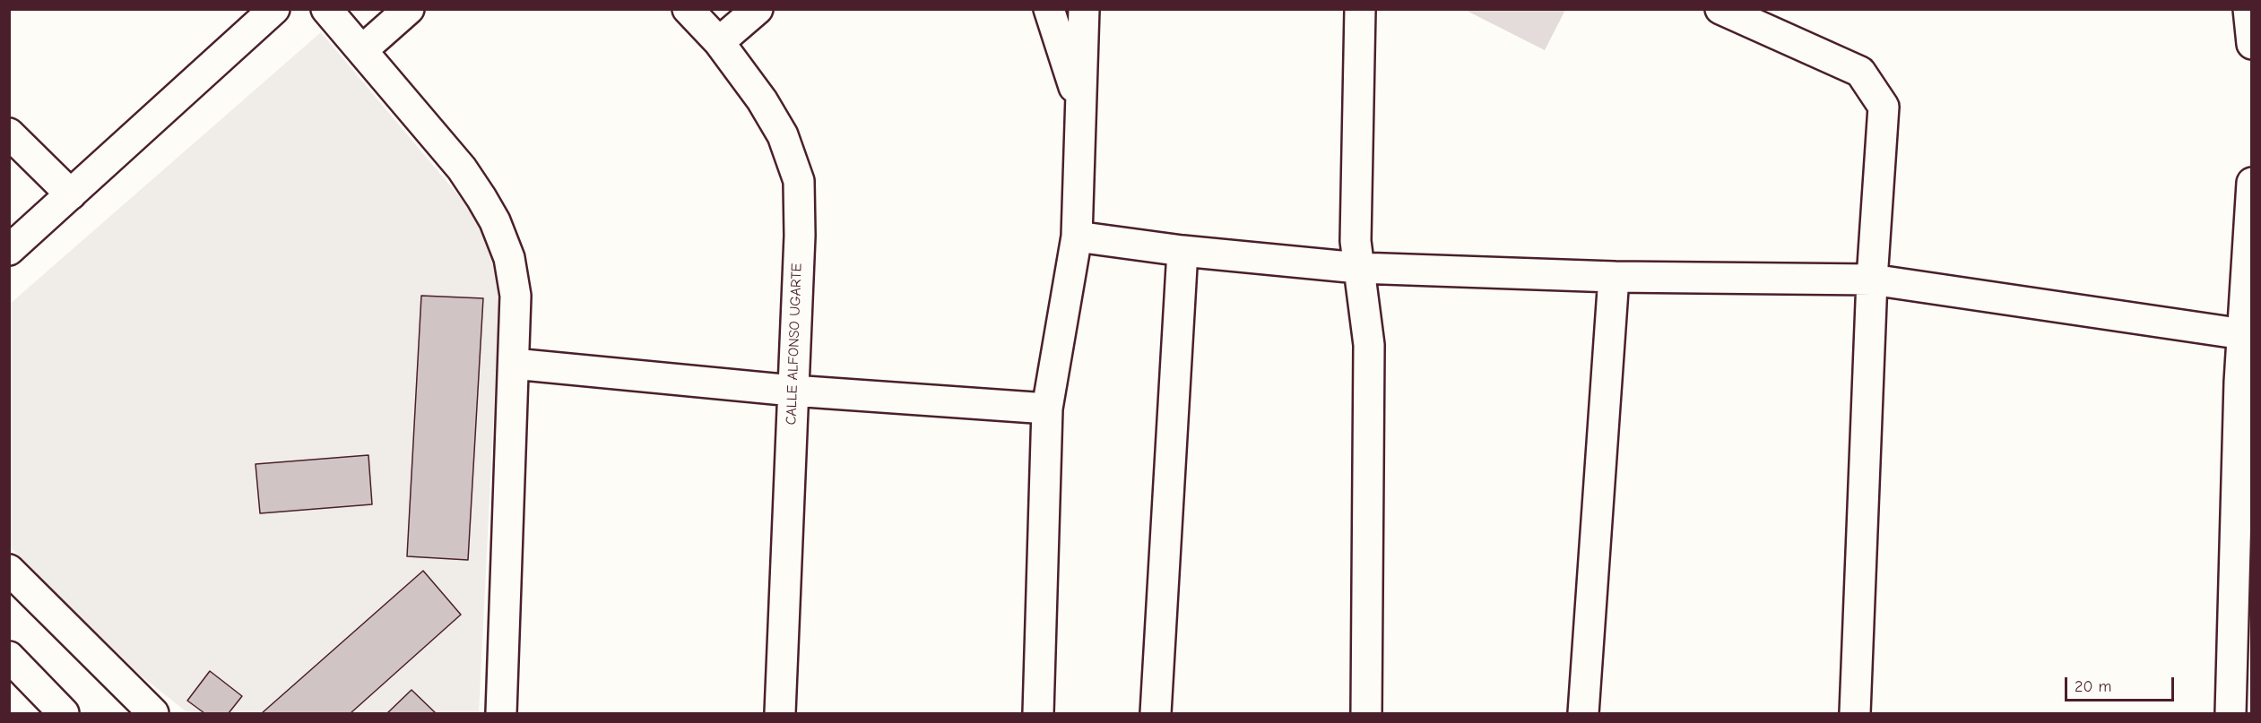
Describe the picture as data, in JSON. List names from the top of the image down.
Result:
{
  "streets": {
    "street": ["CALLE ALFONSO UGARTE"]
  },
  "scale_bar": "20 m"
}
